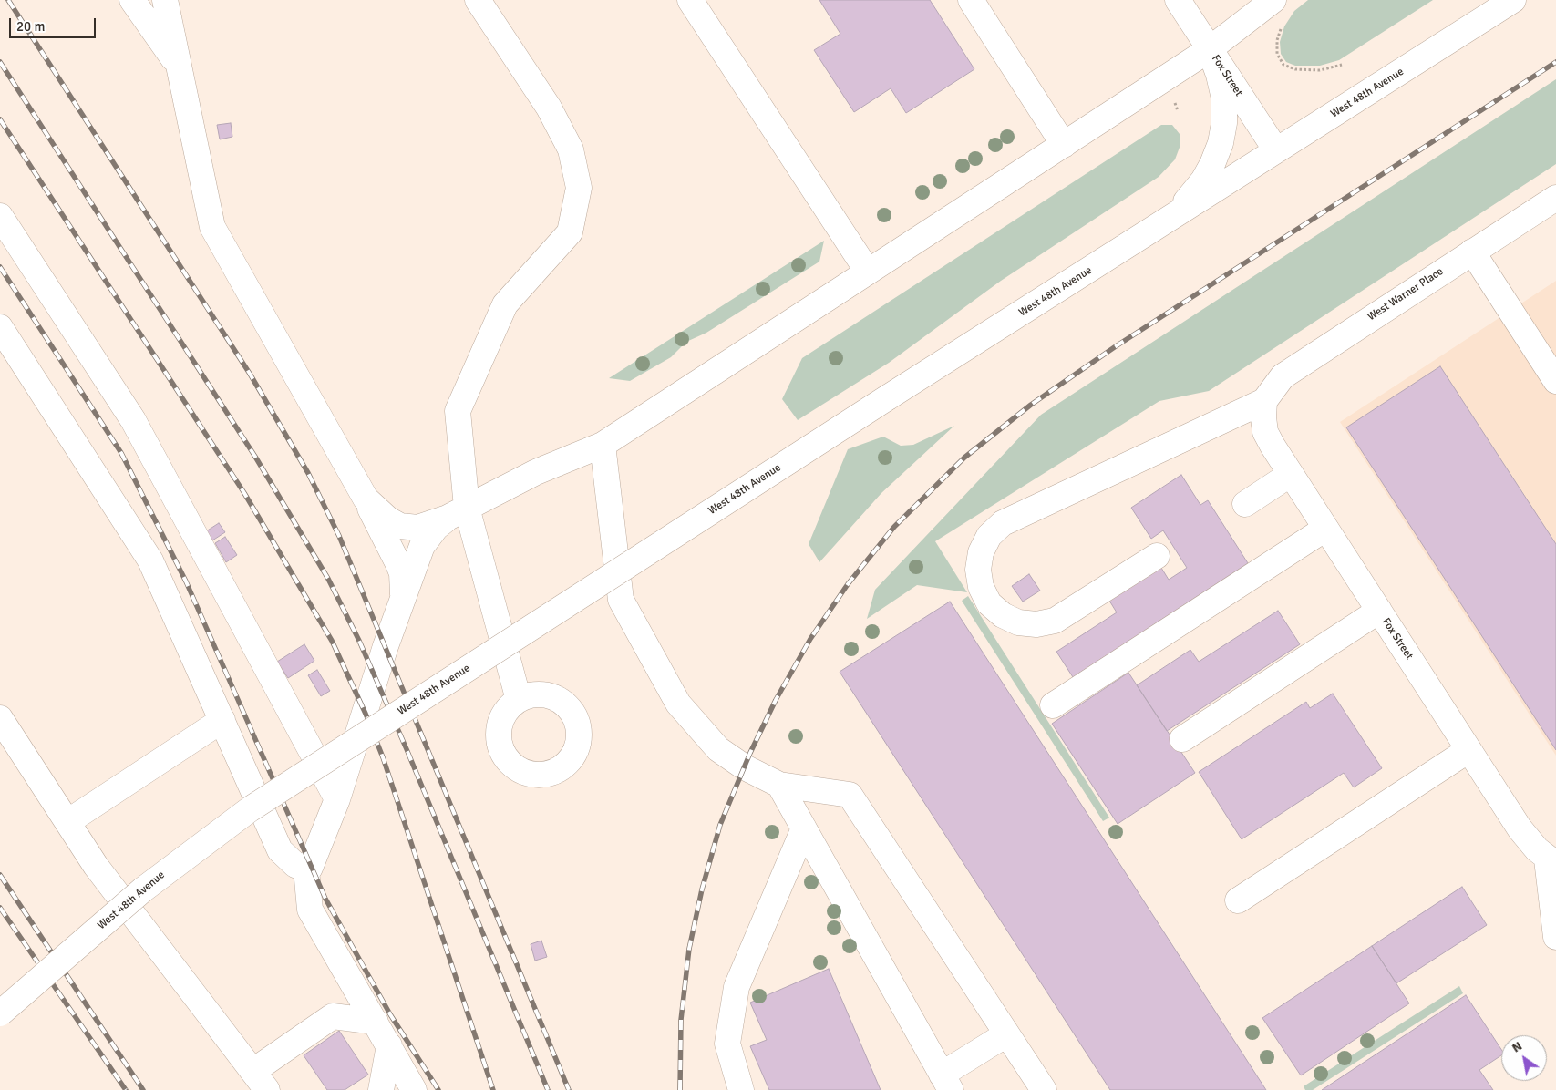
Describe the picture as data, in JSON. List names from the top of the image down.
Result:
{
  "streets": {
    "street": ["Fox Street", "West 48th Avenue", "West Warner Place"]
  },
  "crossings": [
    ["Fox Street", "West 48th Avenue"],
    ["Fox Street", "West Warner Place"]
  ],
  "scale_bar": "20 m",
  "north": "top left"
}
